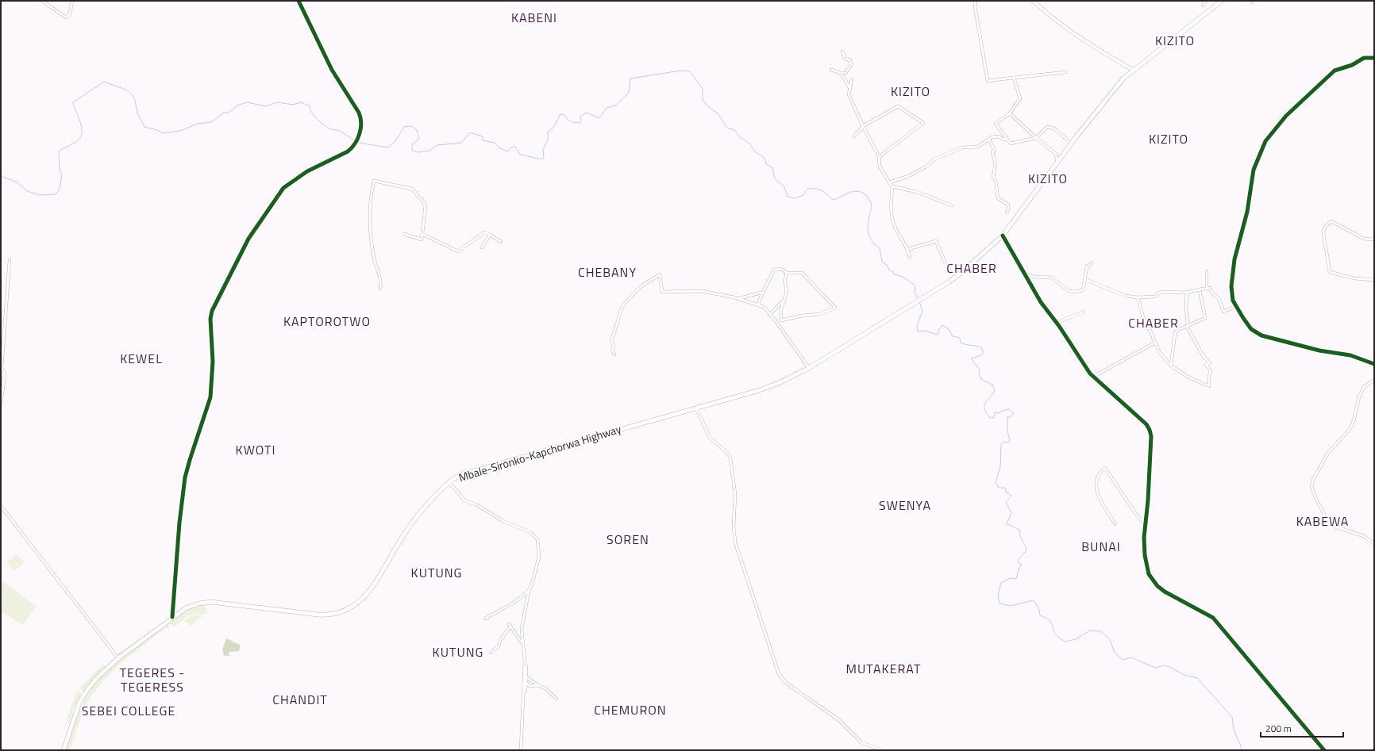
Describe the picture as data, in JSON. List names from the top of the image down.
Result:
{
  "streets": {
    "main road": ["Mbale-Sironko-Kapchorwa Highway"]
  },
  "districts": [
    "KABENI",
    "KIZITO",
    "KIZITO",
    "KIZITO",
    "KIZITO",
    "CHABER",
    "CHEBANY",
    "KAPTOROTWO",
    "CHABER",
    "KEWEL",
    "KWOTI",
    "SWENYA",
    "KABEWA",
    "SOREN",
    "BUNAI",
    "KUTUNG",
    "KUTUNG",
    "MUTAKERAT",
    "TEGERES - TEGERESS",
    "CHANDIT",
    "CHEMURON",
    "SEBEI COLLEGE"
  ],
  "scale_bar": "200 m"
}
